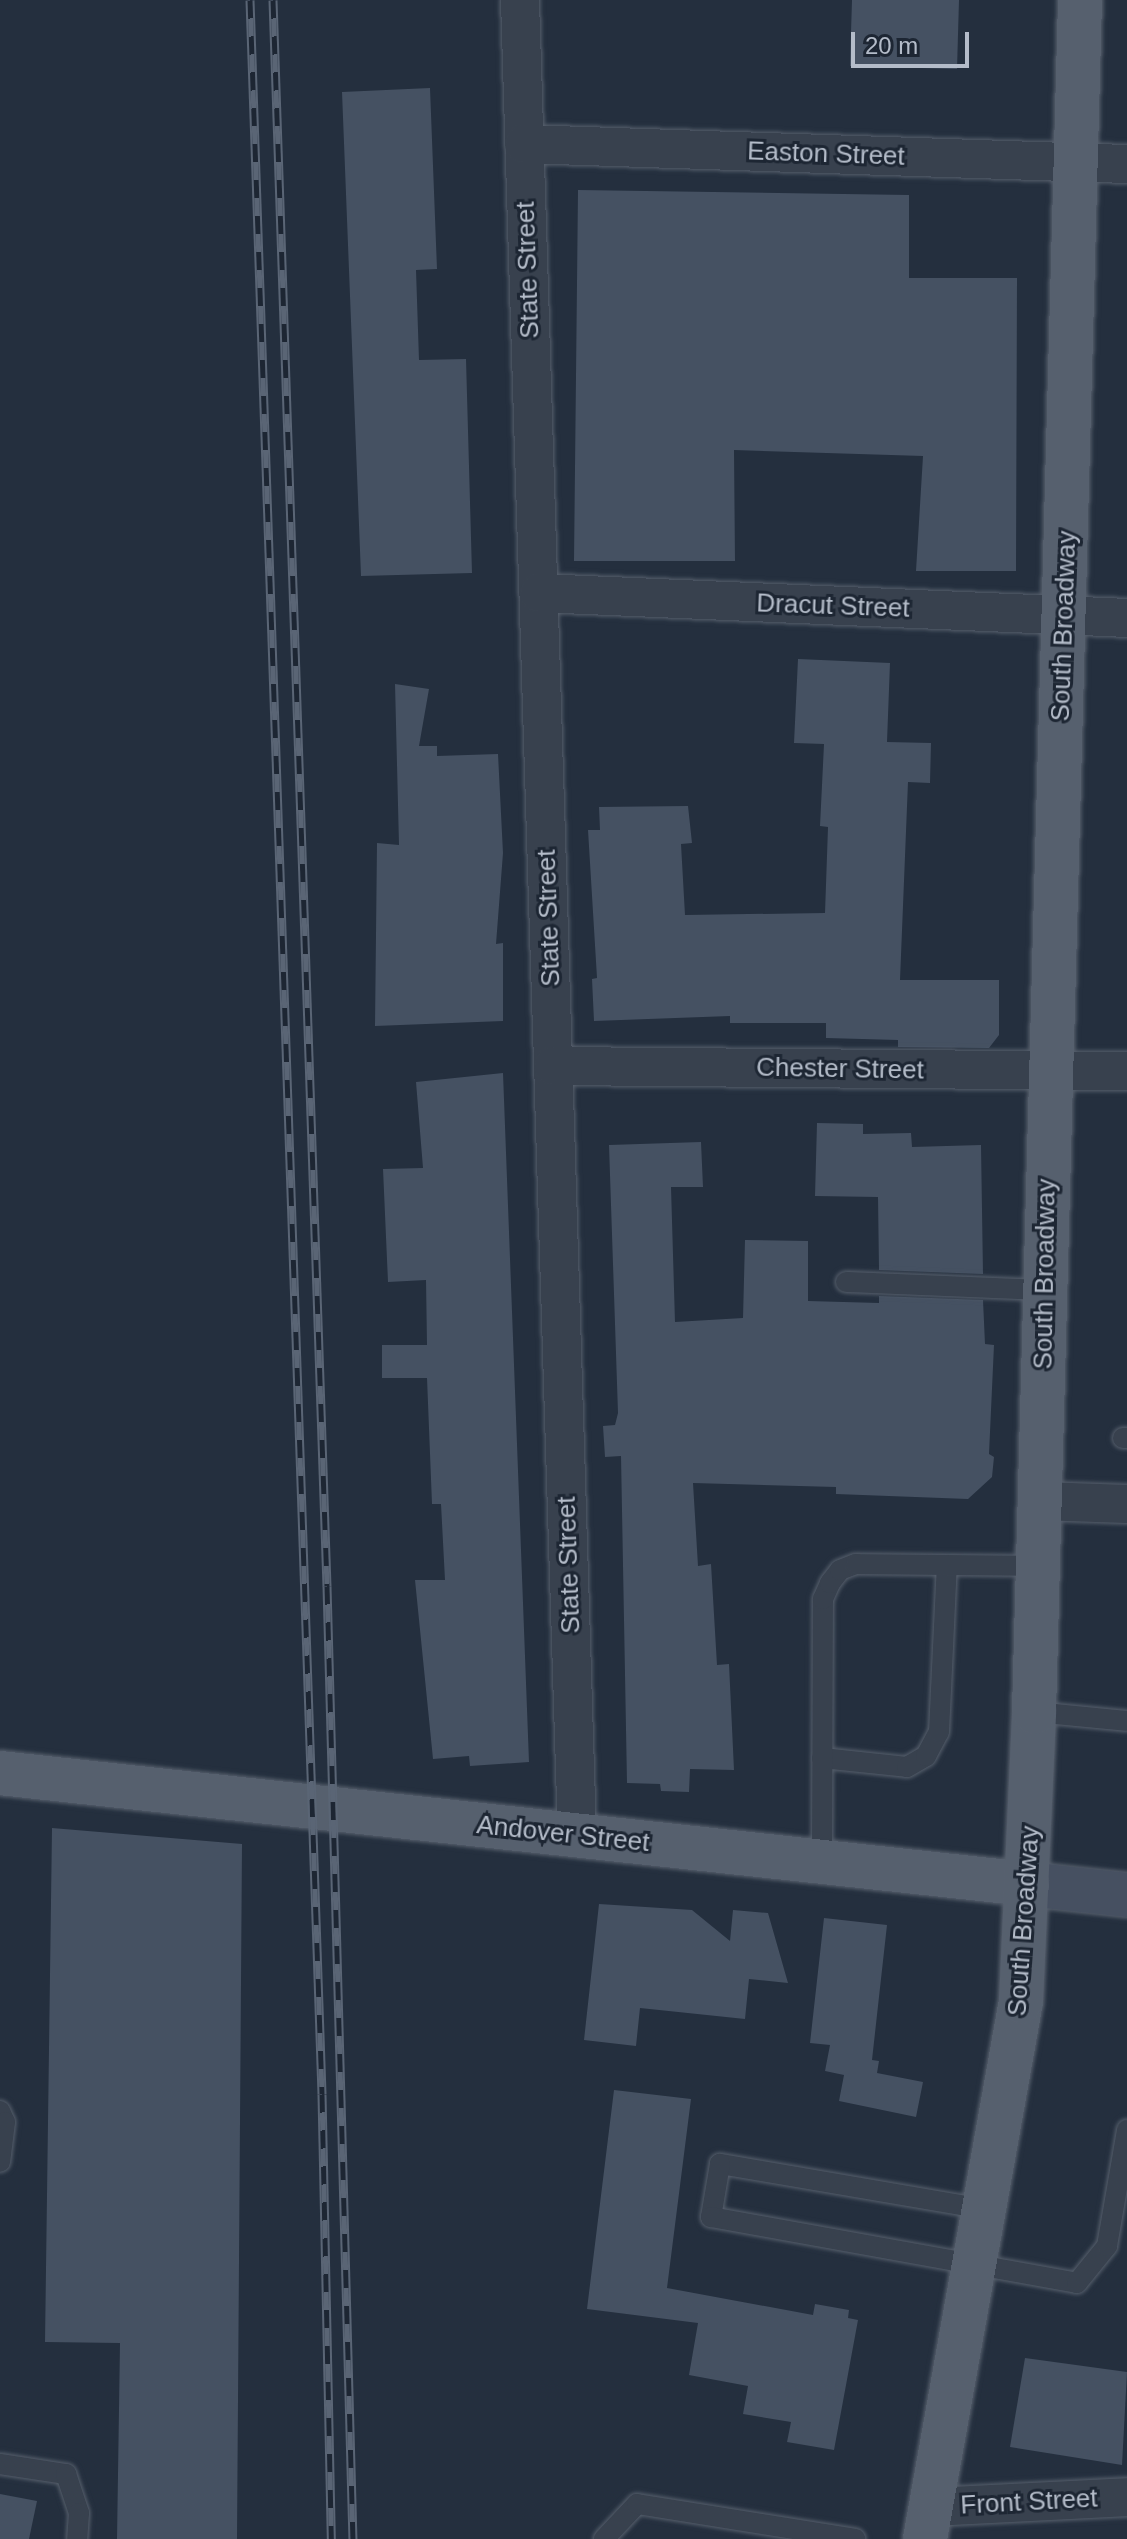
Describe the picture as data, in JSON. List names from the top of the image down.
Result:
{
  "streets": {
    "main road": ["South Broadway", "Andover Street"],
    "street": [
      "Easton Street",
      "State Street",
      "Dracut Street",
      "Chester Street",
      "Front Street"
    ]
  },
  "crossings": [
    ["Easton Street", "State Street"],
    ["Easton Street", "South Broadway"],
    ["State Street", "Dracut Street"],
    ["State Street", "Chester Street"],
    ["State Street", "Andover Street"],
    ["Dracut Street", "South Broadway"],
    ["South Broadway", "Chester Street"],
    ["South Broadway", "Andover Street"],
    ["South Broadway", "Front Street"]
  ],
  "scale_bar": "20 m"
}
